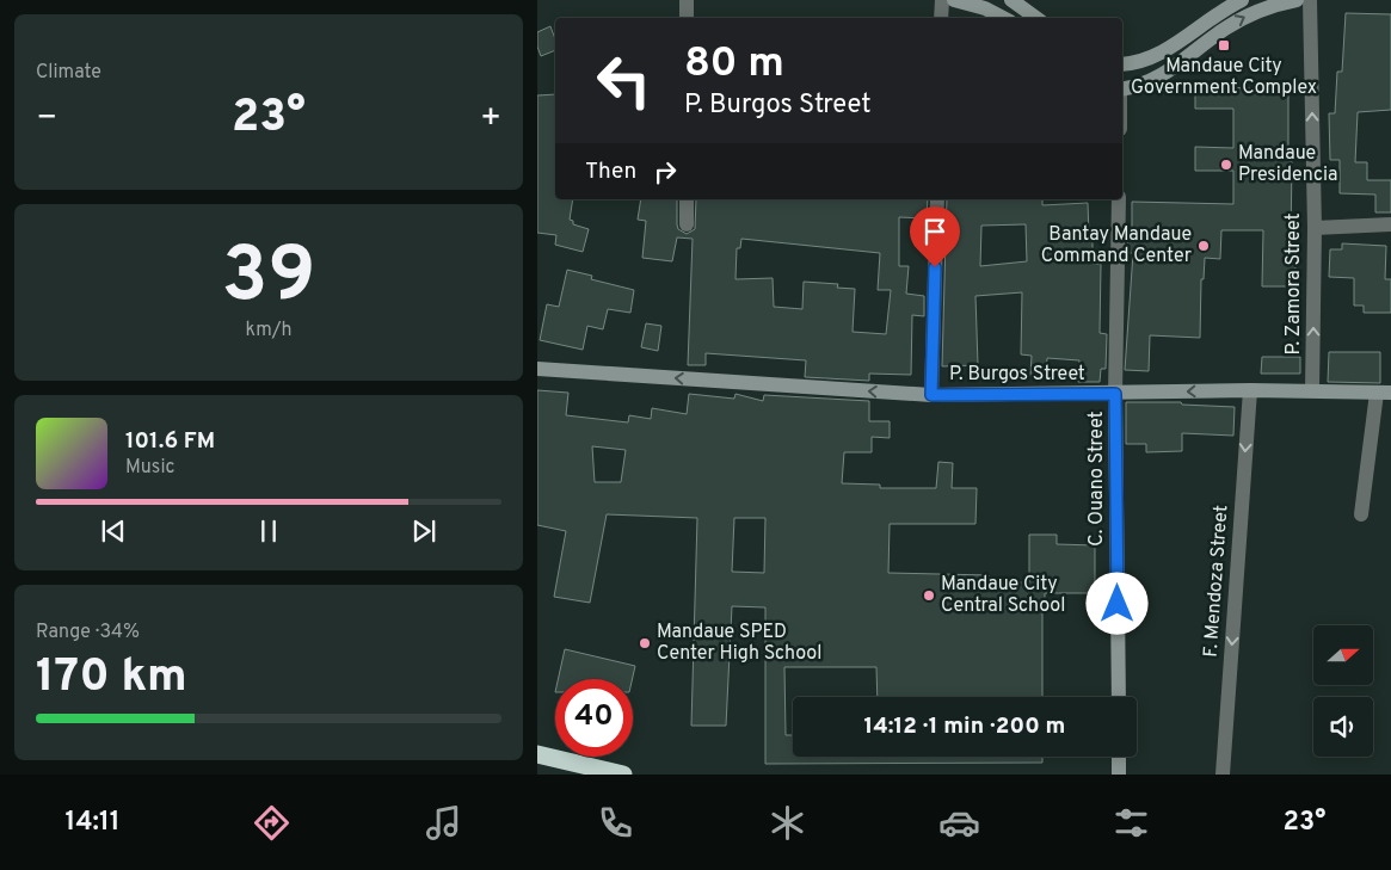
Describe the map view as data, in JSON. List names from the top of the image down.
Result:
{
  "streets": {
    "street": [
      "P. Zamora Street",
      "P. Burgos Street",
      "C. Ouano Street",
      "F. Mendoza Street"
    ]
  },
  "crossings": [
    ["P. Zamora Street", "P. Burgos Street"],
    ["P. Burgos Street", "C. Ouano Street"],
    ["P. Burgos Street", "F. Mendoza Street"]
  ],
  "one_way": ["P. Zamora Street", "P. Burgos Street"],
  "places": {
    "transit": ["Mandaue City Government Complex"],
    "other": [
      "Mandaue Presidencia",
      "Bantay Mandaue Command Center",
      "Mandaue City Central School",
      "Mandaue SPED Center High School"
    ]
  },
  "north": "right",
  "page": {
    "tile": [
      "Climate",
      ["39", "km/h"],
      ["Range · 34%", "170 km"]
    ],
    "turn": ["80 m", "P. Burgos Street"],
    "heat": ["−", "23°", "+"],
    "then": "Then",
    "song": ["101.6 FM", "Music"],
    "limit": "40",
    "trip": "14:12 · 1 min · 200 m",
    "tabs": ["14:11", "23°"]
  }
}
